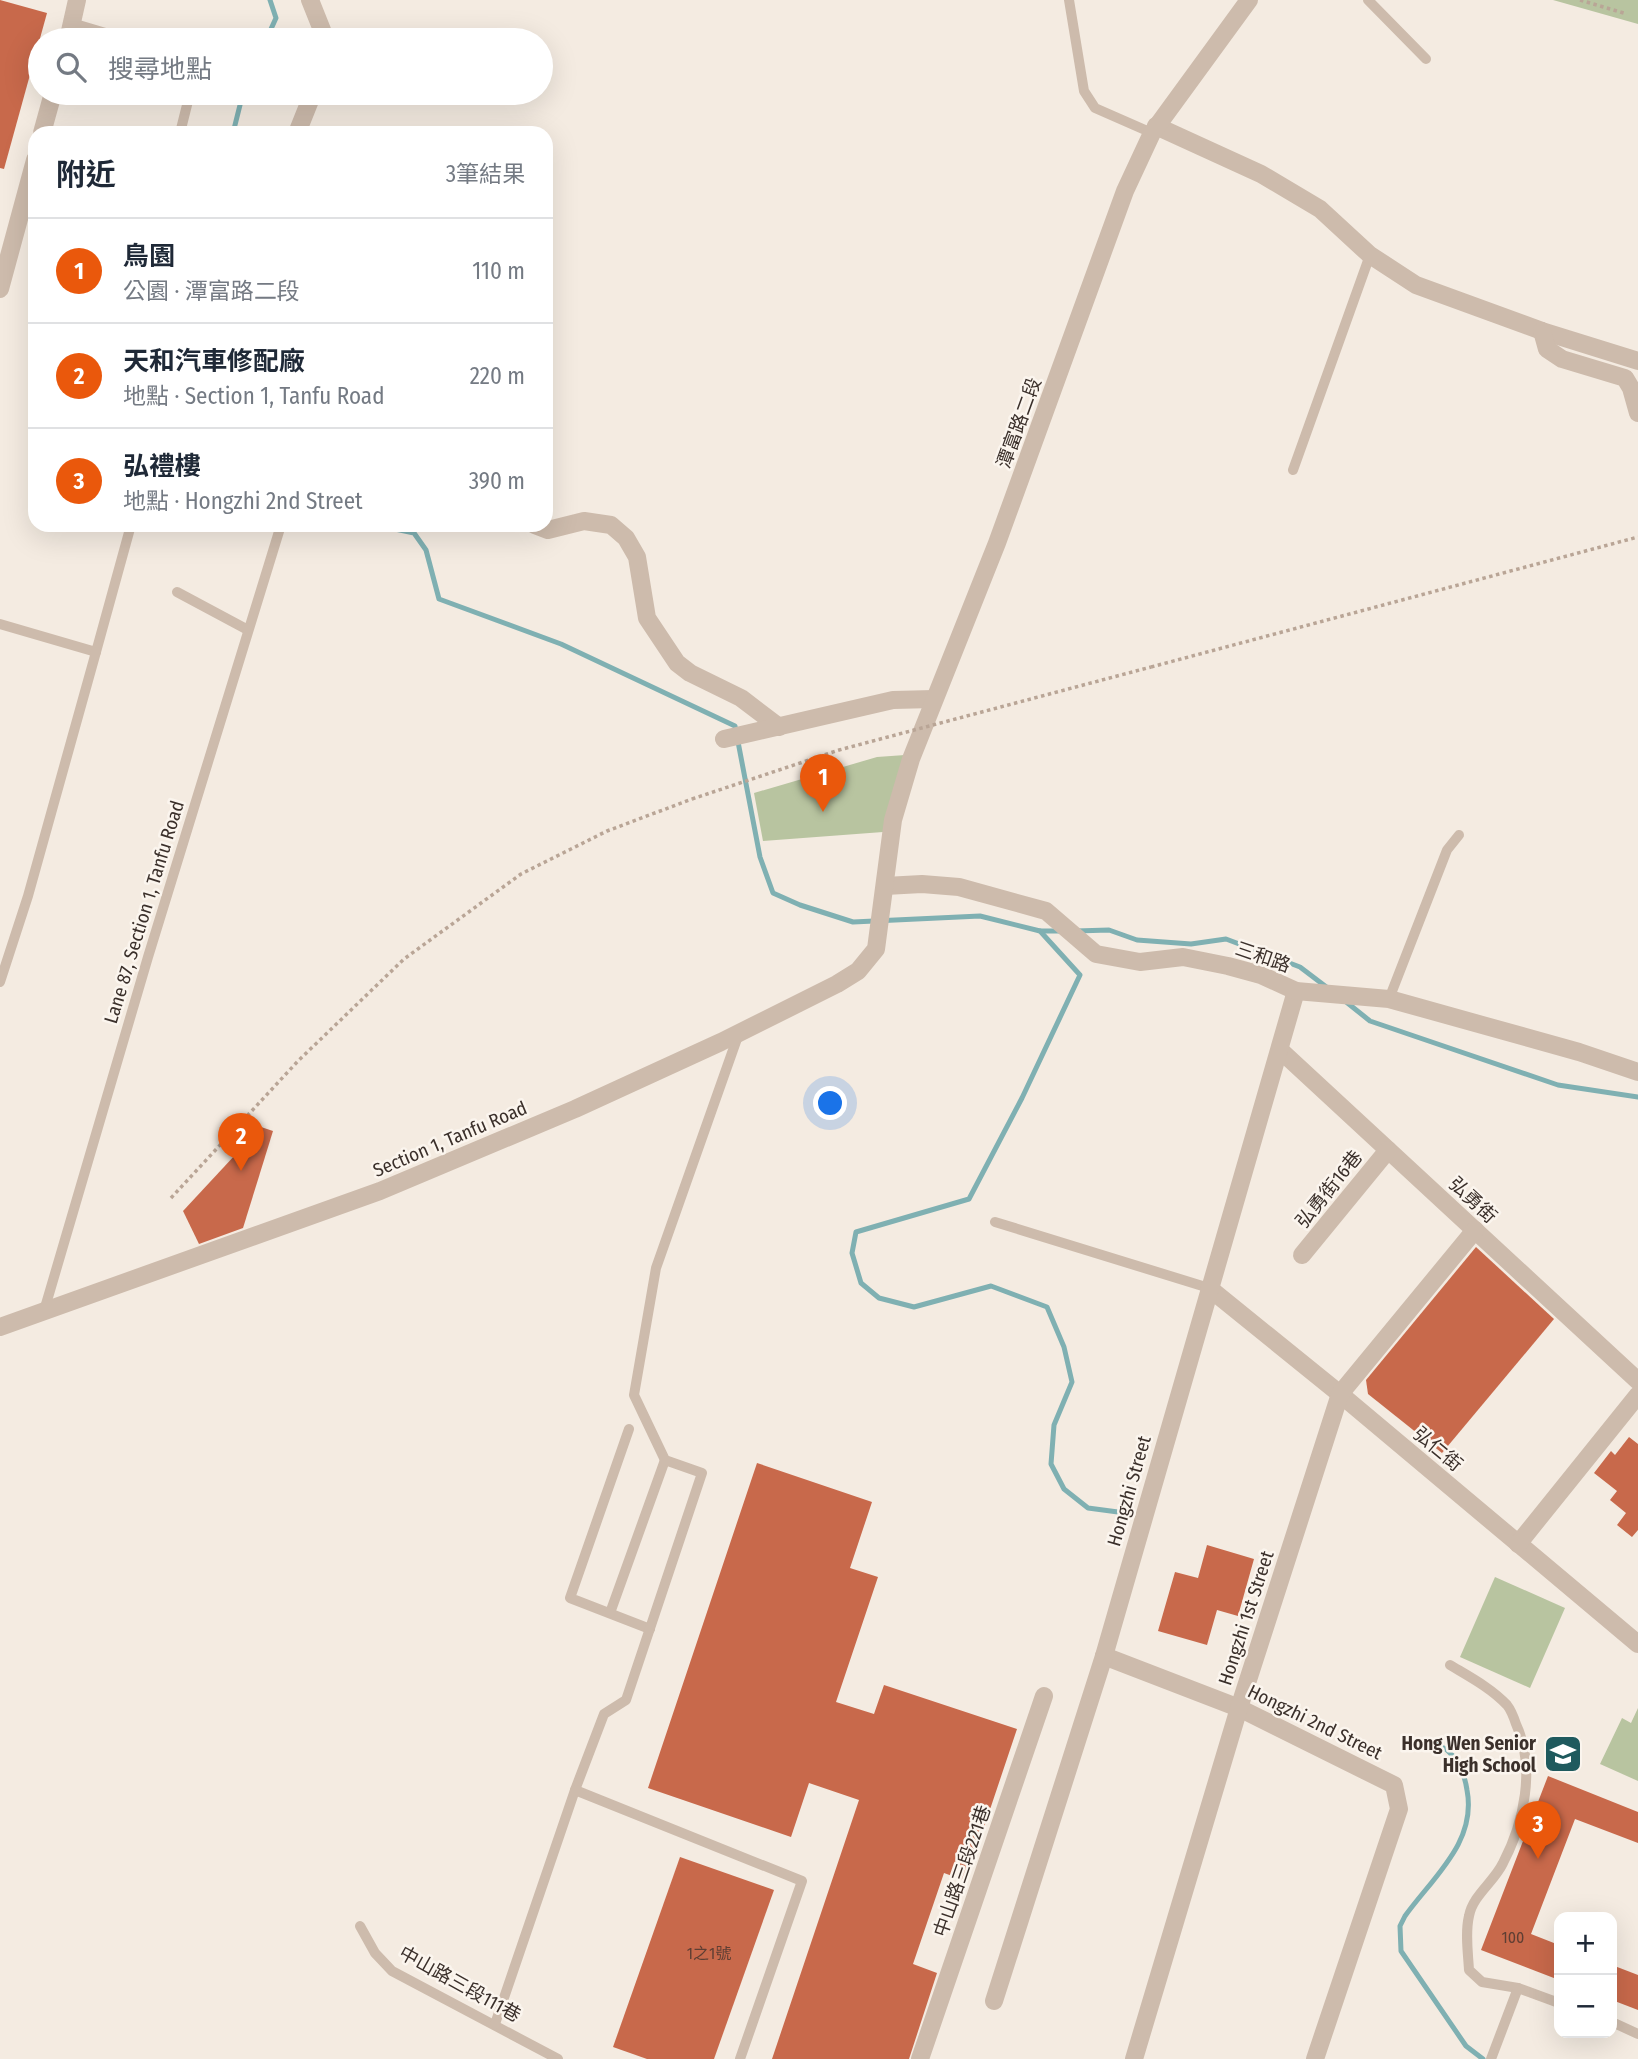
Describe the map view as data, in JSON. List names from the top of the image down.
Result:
{
  "streets": {
    "street": [
      "潭富路二段",
      "三和路",
      "Section 1, Tanfu Road",
      "弘勇街16巷",
      "弘勇街",
      "弘仁街",
      "Hongzhi Street",
      "Hongzhi 1st Street",
      "Hongzhi 2nd Street",
      "中山路三段221巷"
    ],
    "lane": ["Lane 87, Section 1, Tanfu Road", "中山路三段111巷"]
  },
  "crossings": [
    ["潭富路二段", "三和路"],
    ["潭富路二段", "Section 1, Tanfu Road"],
    ["Lane 87, Section 1, Tanfu Road", "Section 1, Tanfu Road"],
    ["三和路", "Hongzhi Street"],
    ["弘勇街16巷", "弘勇街"],
    ["弘勇街", "Hongzhi Street"],
    ["弘勇街", "Hongzhi 1st Street"],
    ["弘仁街", "Hongzhi Street"],
    ["弘仁街", "Hongzhi 1st Street"],
    ["Hongzhi Street", "Hongzhi 2nd Street"],
    ["Hongzhi 1st Street", "Hongzhi 2nd Street"]
  ],
  "places": {
    "school or university": ["Hong Wen Senior High School"]
  },
  "house_numbers": ["100", "1之1號"],
  "page": {
    "search": "搜尋地點",
    "heading": ["附近", "3筆結果"],
    "list": [
      {
        "mark": "1",
        "name": "鳥園",
        "note": "公園 · 潭富路二段",
        "value": "110 m"
      },
      {
        "mark": "2",
        "name": "天和汽車修配廠",
        "note": "地點 · Section 1, Tanfu Road",
        "value": "220 m"
      },
      {
        "mark": "3",
        "name": "弘禮樓",
        "note": "地點 · Hongzhi 2nd Street",
        "value": "390 m"
      }
    ],
    "pins": ["1", "2", "3"],
    "map_buttons": ["+", "−"]
  }
}
